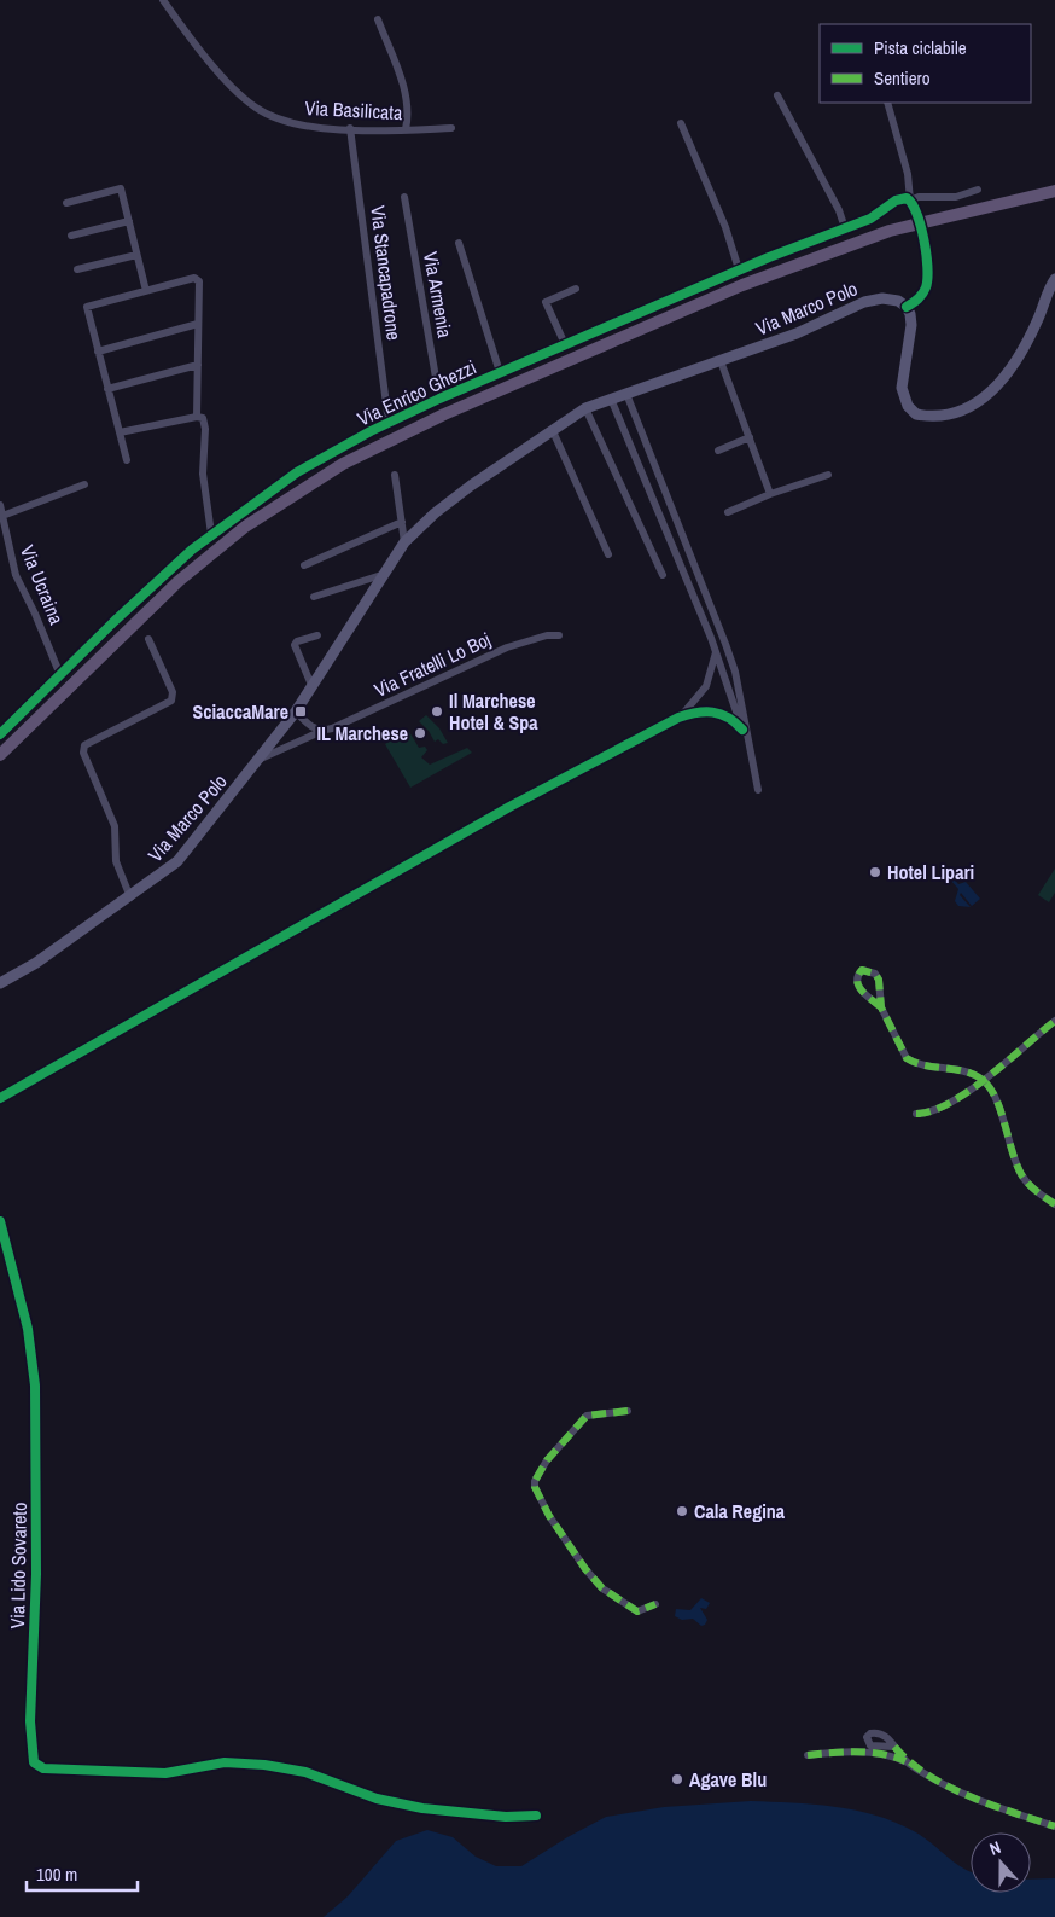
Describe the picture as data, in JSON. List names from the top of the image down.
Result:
{
  "streets": {
    "street": [
      "Via Basilicata",
      "Via Stancapadrone",
      "Via Armenia",
      "Via Marco Polo",
      "Via Enrico Ghezzi",
      "Via Ucraina",
      "Via Fratelli Lo Boj",
      "Via Lido Sovareto"
    ]
  },
  "crossings": [
    ["Via Basilicata", "Via Stancapadrone"],
    ["Via Stancapadrone", "Via Enrico Ghezzi"],
    ["Via Armenia", "Via Enrico Ghezzi"],
    ["Via Marco Polo", "Via Fratelli Lo Boj"],
    ["Via Enrico Ghezzi", "Via Ucraina"]
  ],
  "places": {
    "transit": ["SciaccaMare"],
    "other": [
      "Il Marchese Hotel & Spa",
      "IL Marchese",
      "Hotel Lipari",
      "Cala Regina",
      "Agave Blu"
    ]
  },
  "legend": ["Pista ciclabile", "Sentiero"],
  "scale_bar": "100 m",
  "north": "top"
}
